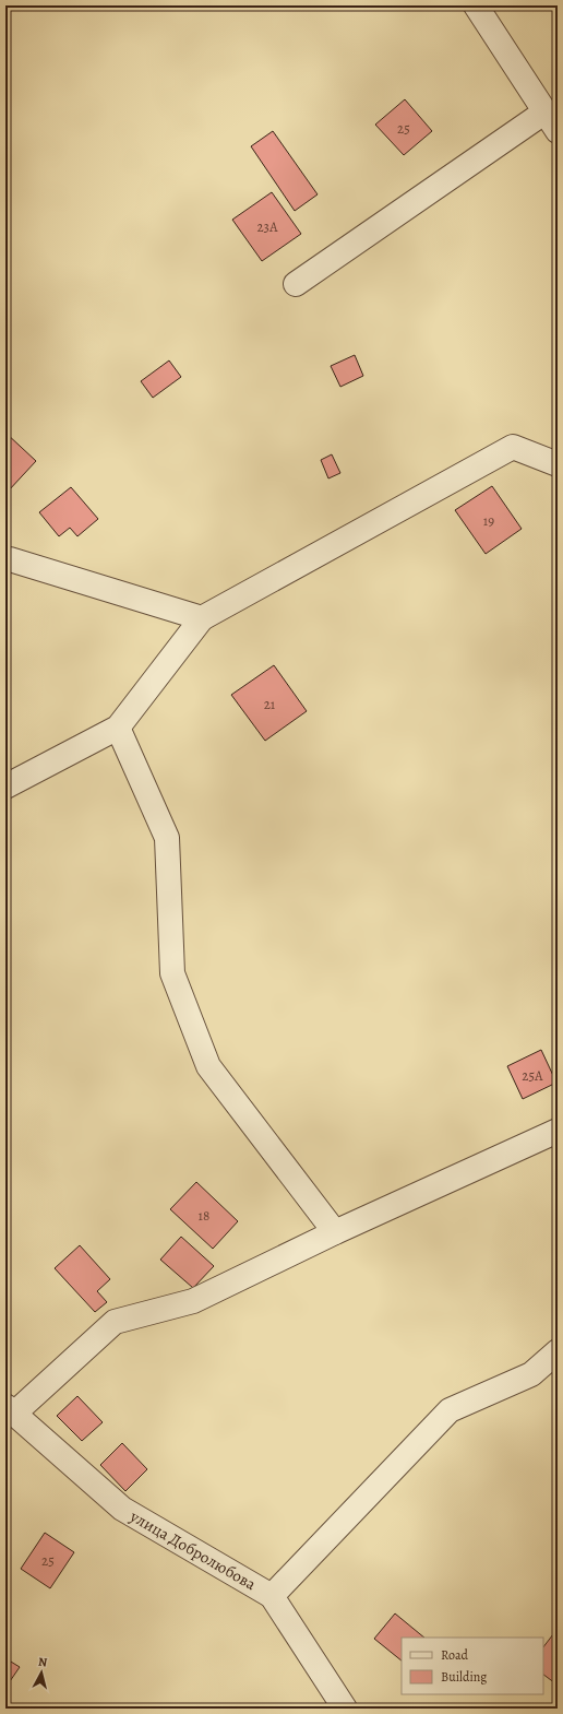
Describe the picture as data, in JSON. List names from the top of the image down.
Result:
{
  "streets": {
    "street": ["улица Добролюбова"]
  },
  "house_numbers": [
    "25",
    "23А",
    "19",
    "21",
    "25А",
    "18",
    "25"
  ],
  "legend": ["Road", "Building"],
  "north": "top"
}
